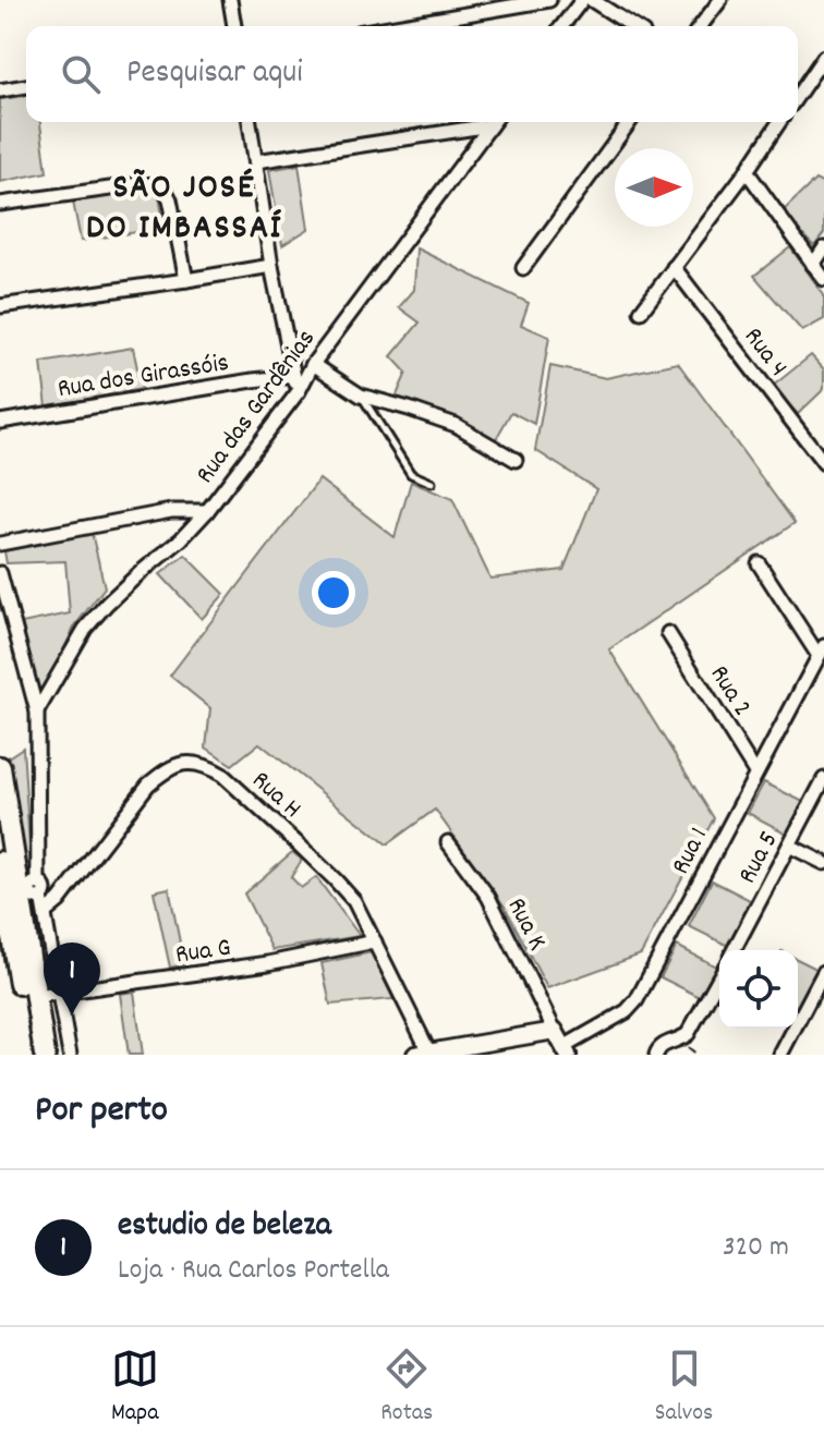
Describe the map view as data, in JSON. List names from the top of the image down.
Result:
{
  "streets": {
    "street": [
      "Rua 4",
      "Rua dos Girassóis",
      "Rua das Gardênias",
      "Rua 2",
      "Rua H",
      "Rua 1",
      "Rua 5",
      "Rua K",
      "Rua G"
    ]
  },
  "crossings": [
    ["Rua 2", "Rua 1"],
    ["Rua H", "Rua G"],
    ["Rua 1", "Rua K"]
  ],
  "districts": ["SÃO JOSÉ DO IMBASSAÍ"],
  "north": "right",
  "page": {
    "search": "Pesquisar aqui",
    "pins": "1",
    "heading": "Por perto",
    "list": [
      {
        "mark": "1",
        "name": "estudio de beleza",
        "note": "Loja · Rua Carlos Portella",
        "value": "320 m"
      }
    ],
    "nav": ["Mapa", "Rotas", "Salvos"]
  }
}
